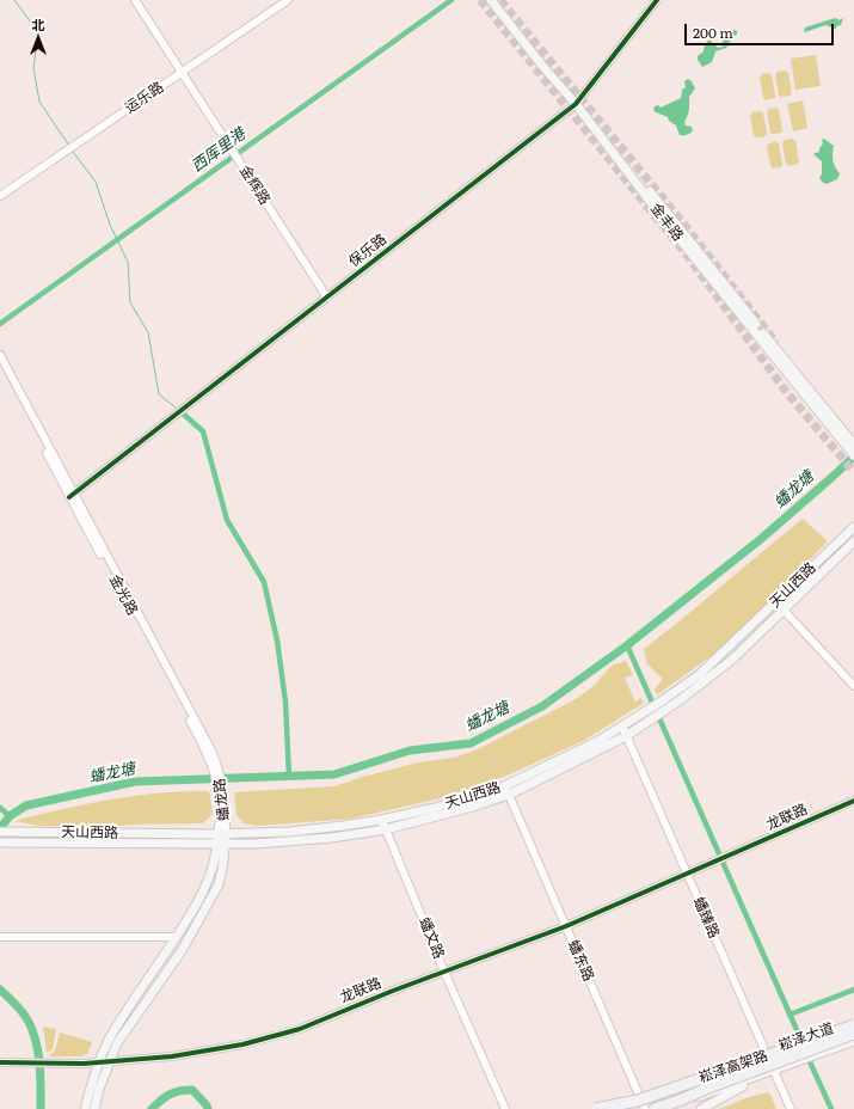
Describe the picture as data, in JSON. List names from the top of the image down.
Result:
{
  "streets": {
    "highway": ["崧泽高架路"],
    "main road": [
      "金丰路",
      "天山西路",
      "蟠龙路",
      "崧泽大道"
    ],
    "street": [
      "运乐路",
      "金辉路",
      "保乐路",
      "龙联路",
      "蟠臻路",
      "蟠文路",
      "蟠东路"
    ]
  },
  "crossings": [
    ["运乐路", "金辉路"],
    ["金辉路", "保乐路"],
    ["金丰路", "保乐路"],
    ["保乐路", "蟠龙路"],
    ["天山西路", "蟠龙路"],
    ["天山西路", "蟠臻路"],
    ["天山西路", "蟠文路"],
    ["天山西路", "蟠东路"],
    ["蟠龙路", "龙联路"],
    ["龙联路", "蟠臻路"],
    ["龙联路", "蟠文路"],
    ["龙联路", "蟠东路"],
    ["蟠臻路", "崧泽大道"],
    ["蟠东路", "崧泽大道"],
    ["蟠东路", "崧泽高架路"],
    ["崧泽大道", "崧泽高架路"]
  ],
  "water": ["西厍里港", "蟠龙塘"],
  "scale_bar": "200 m",
  "north": "top"
}
